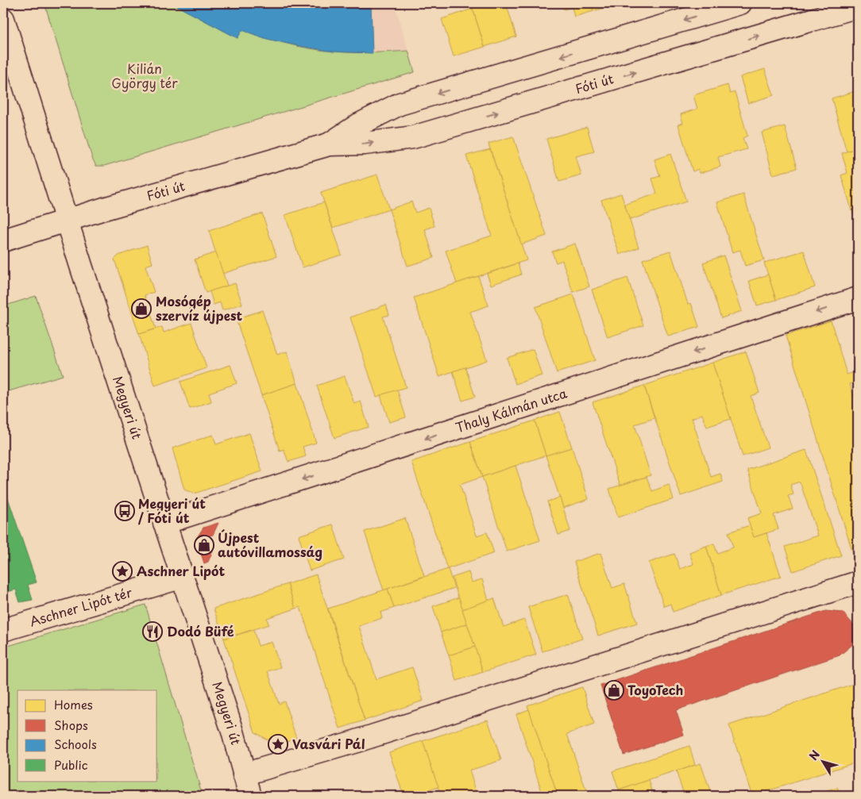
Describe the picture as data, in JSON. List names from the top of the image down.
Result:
{
  "streets": {
    "street": [
      "Fóti út",
      "Megyeri út",
      "Thaly Kálmán utca",
      "Aschner Lipót tér"
    ]
  },
  "crossings": [
    ["Fóti út", "Megyeri út"],
    ["Megyeri út", "Thaly Kálmán utca"],
    ["Megyeri út", "Aschner Lipót tér"]
  ],
  "one_way": ["Thaly Kálmán utca"],
  "parks": ["Kilián György tér"],
  "places": {
    "shop": ["Mosógép szervíz újpest", "Újpest autóvillamosság", "ToyoTech"],
    "bus stop": ["Megyeri út / Fóti út"],
    "place": ["Aschner Lipót", "Vasvári Pál"],
    "restaurant": ["Dodó Büfé"]
  },
  "legend": [
    "Homes",
    "Shops",
    "Schools",
    "Public"
  ],
  "north": "top left"
}
